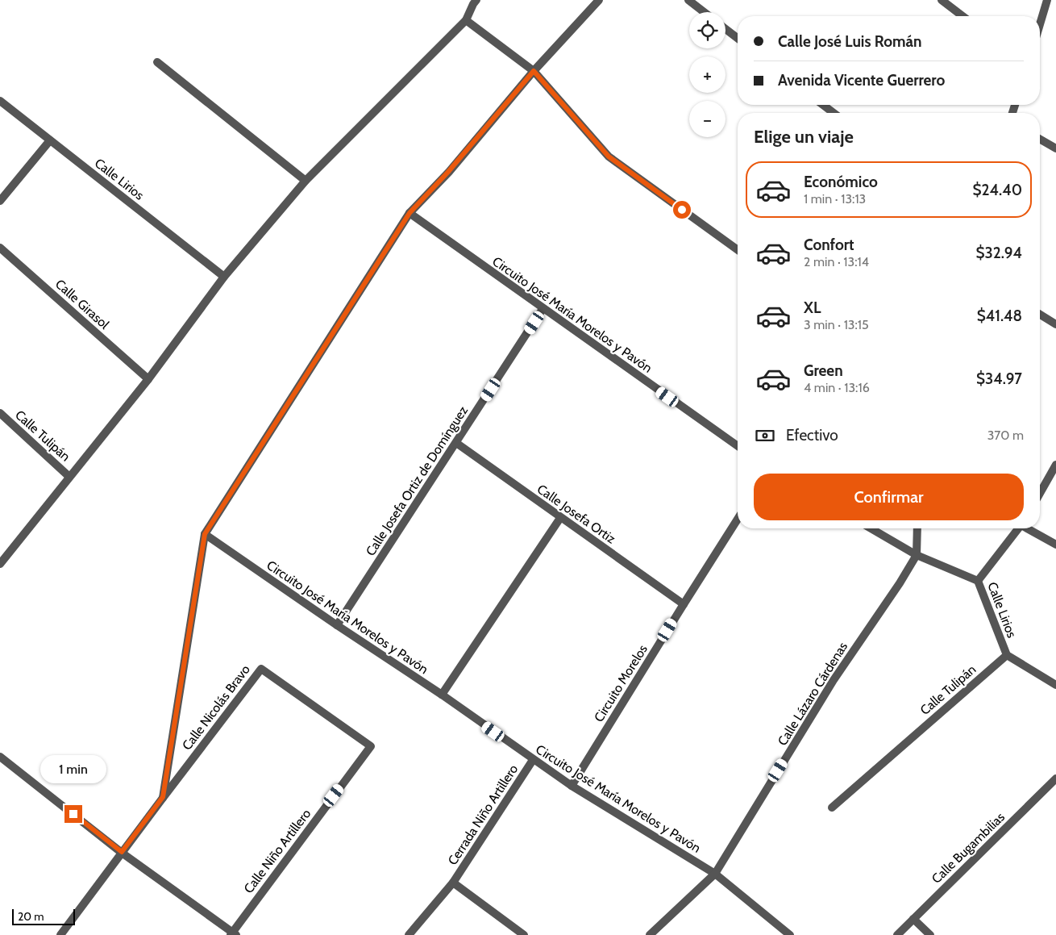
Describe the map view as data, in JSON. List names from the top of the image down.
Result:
{
  "streets": {
    "street": [
      "Calle Lirios",
      "Calle Girasol",
      "Circuito José María Morelos y Pavón",
      "Calle Tulipán",
      "Calle Josefa Ortiz de Domínguez",
      "Calle Josefa Ortiz",
      "Circuito Morelos",
      "Calle Lázaro Cárdenas",
      "Calle Nicolás Bravo",
      "Cerrada Niño Artillero",
      "Calle Bugambilias",
      "Calle Niño Artillero"
    ]
  },
  "crossings": [
    ["Calle Lirios", "Calle Tulipán"],
    ["Calle Lirios", "Calle Lázaro Cárdenas"],
    ["Circuito José María Morelos y Pavón", "Calle Josefa Ortiz de Domínguez"],
    ["Circuito José María Morelos y Pavón", "Circuito Morelos"],
    ["Circuito José María Morelos y Pavón", "Calle Lázaro Cárdenas"],
    ["Circuito José María Morelos y Pavón", "Cerrada Niño Artillero"],
    ["Calle Josefa Ortiz de Domínguez", "Calle Josefa Ortiz"],
    ["Calle Josefa Ortiz", "Circuito Morelos"],
    ["Calle Nicolás Bravo", "Calle Niño Artillero"]
  ],
  "scale_bar": "20 m",
  "page": {
    "map_buttons": ["+", "−"],
    "banner": ["Calle José Luis Román", "Avenida Vicente Guerrero"],
    "heading": "Elige un viaje",
    "list": [
      {
        "name": "Económico",
        "note": "1 min · 13:13",
        "value": "$24.40"
      },
      {
        "name": "Confort",
        "note": "2 min · 13:14",
        "value": "$32.94"
      },
      {
        "name": "XL",
        "note": "3 min · 13:15",
        "value": "$41.48"
      },
      {
        "name": "Green",
        "note": "4 min · 13:16",
        "value": "$34.97"
      }
    ],
    "pay": ["Efectivo", "370 m"],
    "buttons": "Confirmar",
    "bubble": "1 min",
    "scale": "20 m"
  }
}
